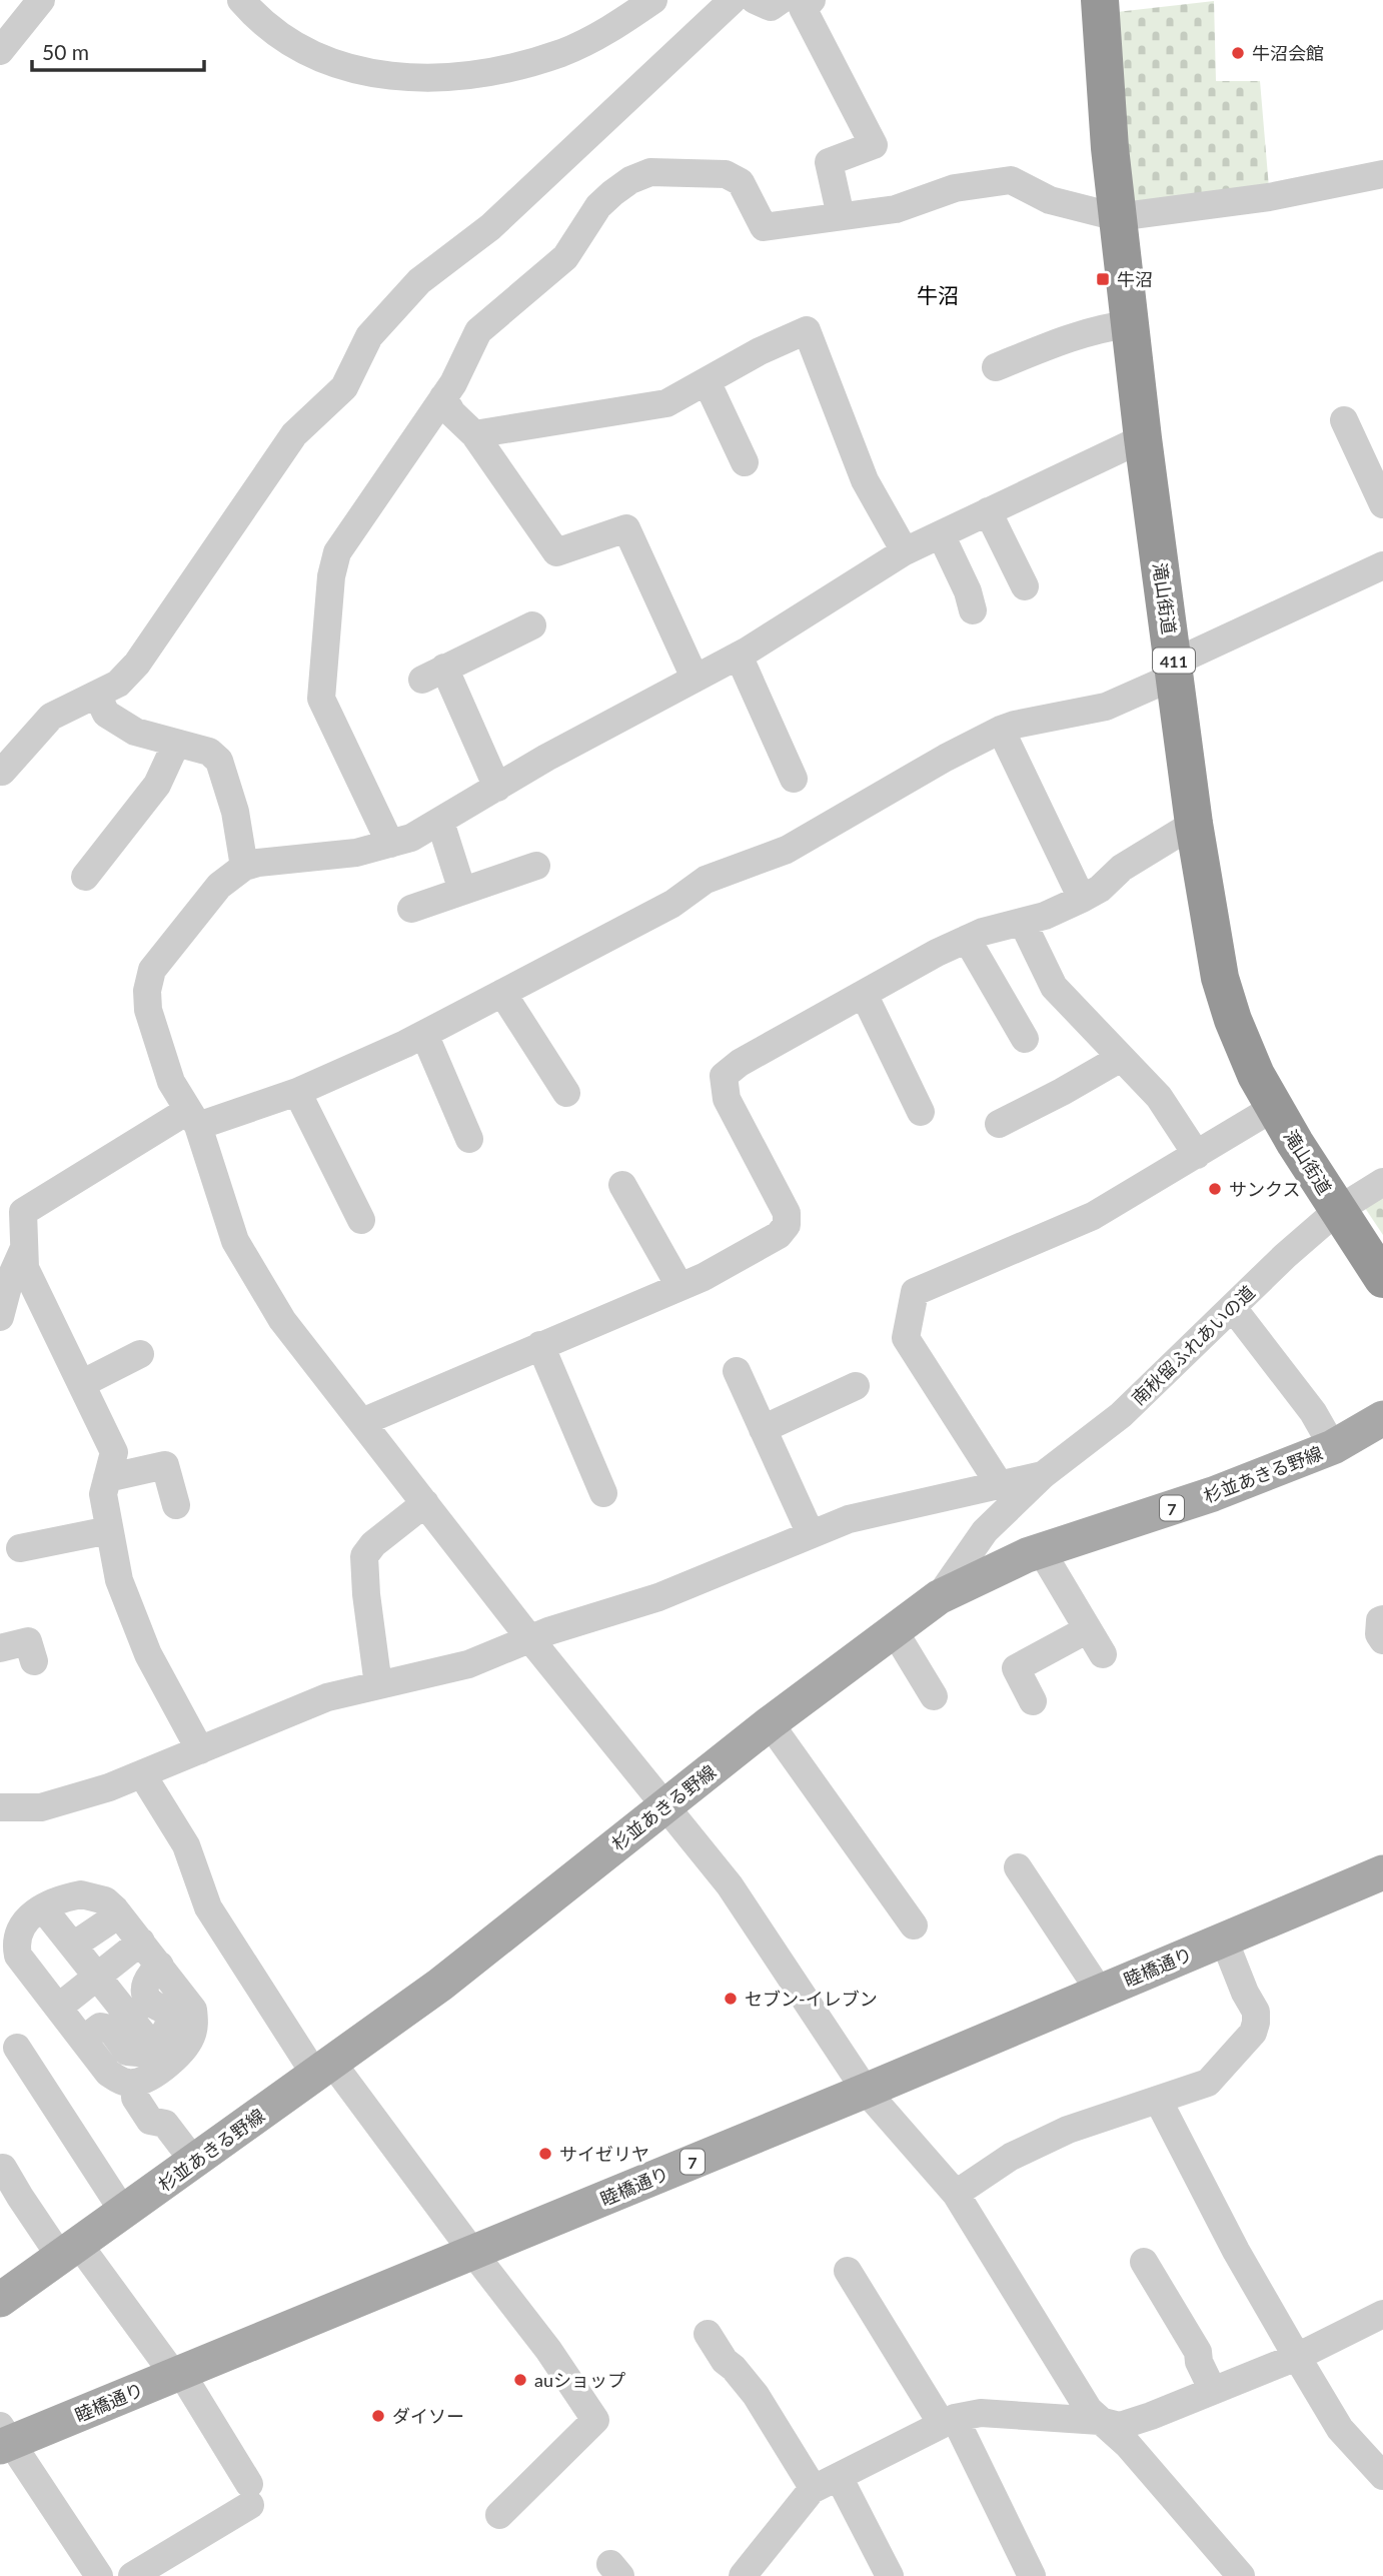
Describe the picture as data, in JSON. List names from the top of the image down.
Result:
{
  "streets": {
    "highway": ["滝山街道", "411"],
    "main road": ["杉並あきる野線", "7", "睦橋通り"],
    "street": ["南秋留ふれあいの道"]
  },
  "crossings": [
    ["滝山街道", "南秋留ふれあいの道"],
    ["南秋留ふれあいの道", "杉並あきる野線"]
  ],
  "districts": ["牛沼"],
  "places": {
    "other": [
      "牛沼会館",
      "サンクス",
      "セブン-イレブン",
      "サイゼリヤ",
      "auショップ",
      "ダイソー"
    ],
    "transit": ["牛沼"]
  },
  "scale_bar": "50 m"
}
